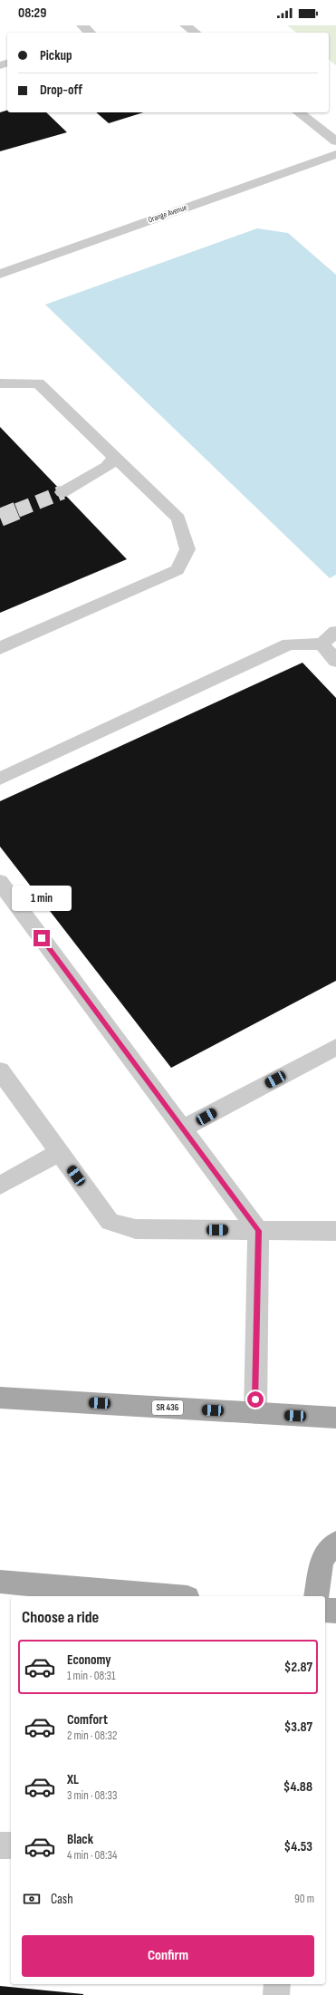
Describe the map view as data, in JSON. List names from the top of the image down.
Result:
{
  "streets": {
    "main road": ["SR 436"],
    "street": ["Orange Avenue"]
  },
  "page": {
    "status": "08:29",
    "banner": ["Pickup", "Drop-off"],
    "bubble": "1 min",
    "heading": "Choose a ride",
    "list": [
      {
        "name": "Economy",
        "note": "1 min · 08:31",
        "value": "$2.87"
      },
      {
        "name": "Comfort",
        "note": "2 min · 08:32",
        "value": "$3.87"
      },
      {
        "name": "XL",
        "note": "3 min · 08:33",
        "value": "$4.88"
      },
      {
        "name": "Black",
        "note": "4 min · 08:34",
        "value": "$4.53"
      }
    ],
    "pay": ["Cash", "90 m"],
    "buttons": "Confirm"
  }
}
